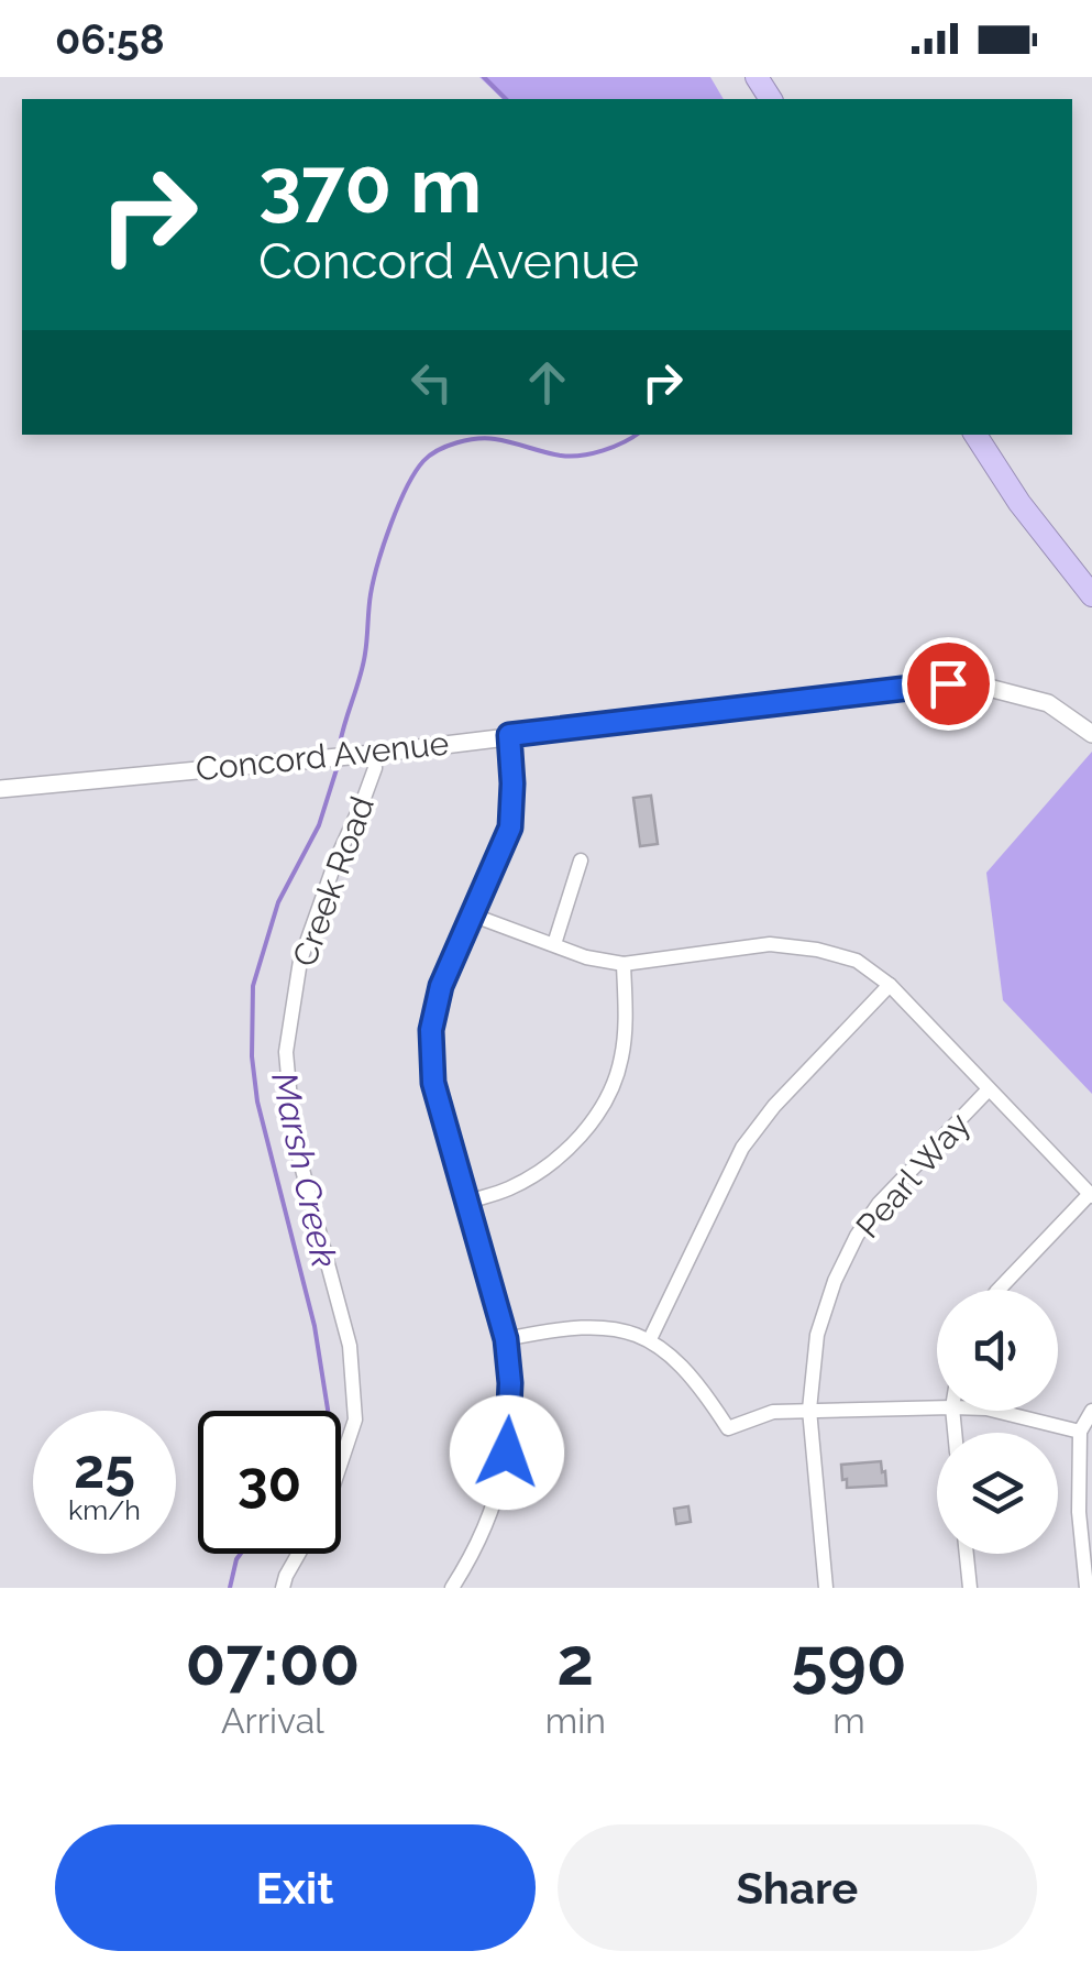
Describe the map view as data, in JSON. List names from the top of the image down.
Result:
{
  "streets": {
    "street": ["Concord Avenue", "Creek Road", "Pearl Way"]
  },
  "crossings": [
    ["Concord Avenue", "Creek Road"]
  ],
  "water": ["Marsh Creek"],
  "page": {
    "status": "06:58",
    "turn": ["370 m", "Concord Avenue"],
    "speed": "25 km/h",
    "limit": "30",
    "eta": [
      "07:00",
      "Arrival",
      "2",
      "min",
      "590",
      "m"
    ],
    "buttons": ["Exit", "Share"]
  }
}
